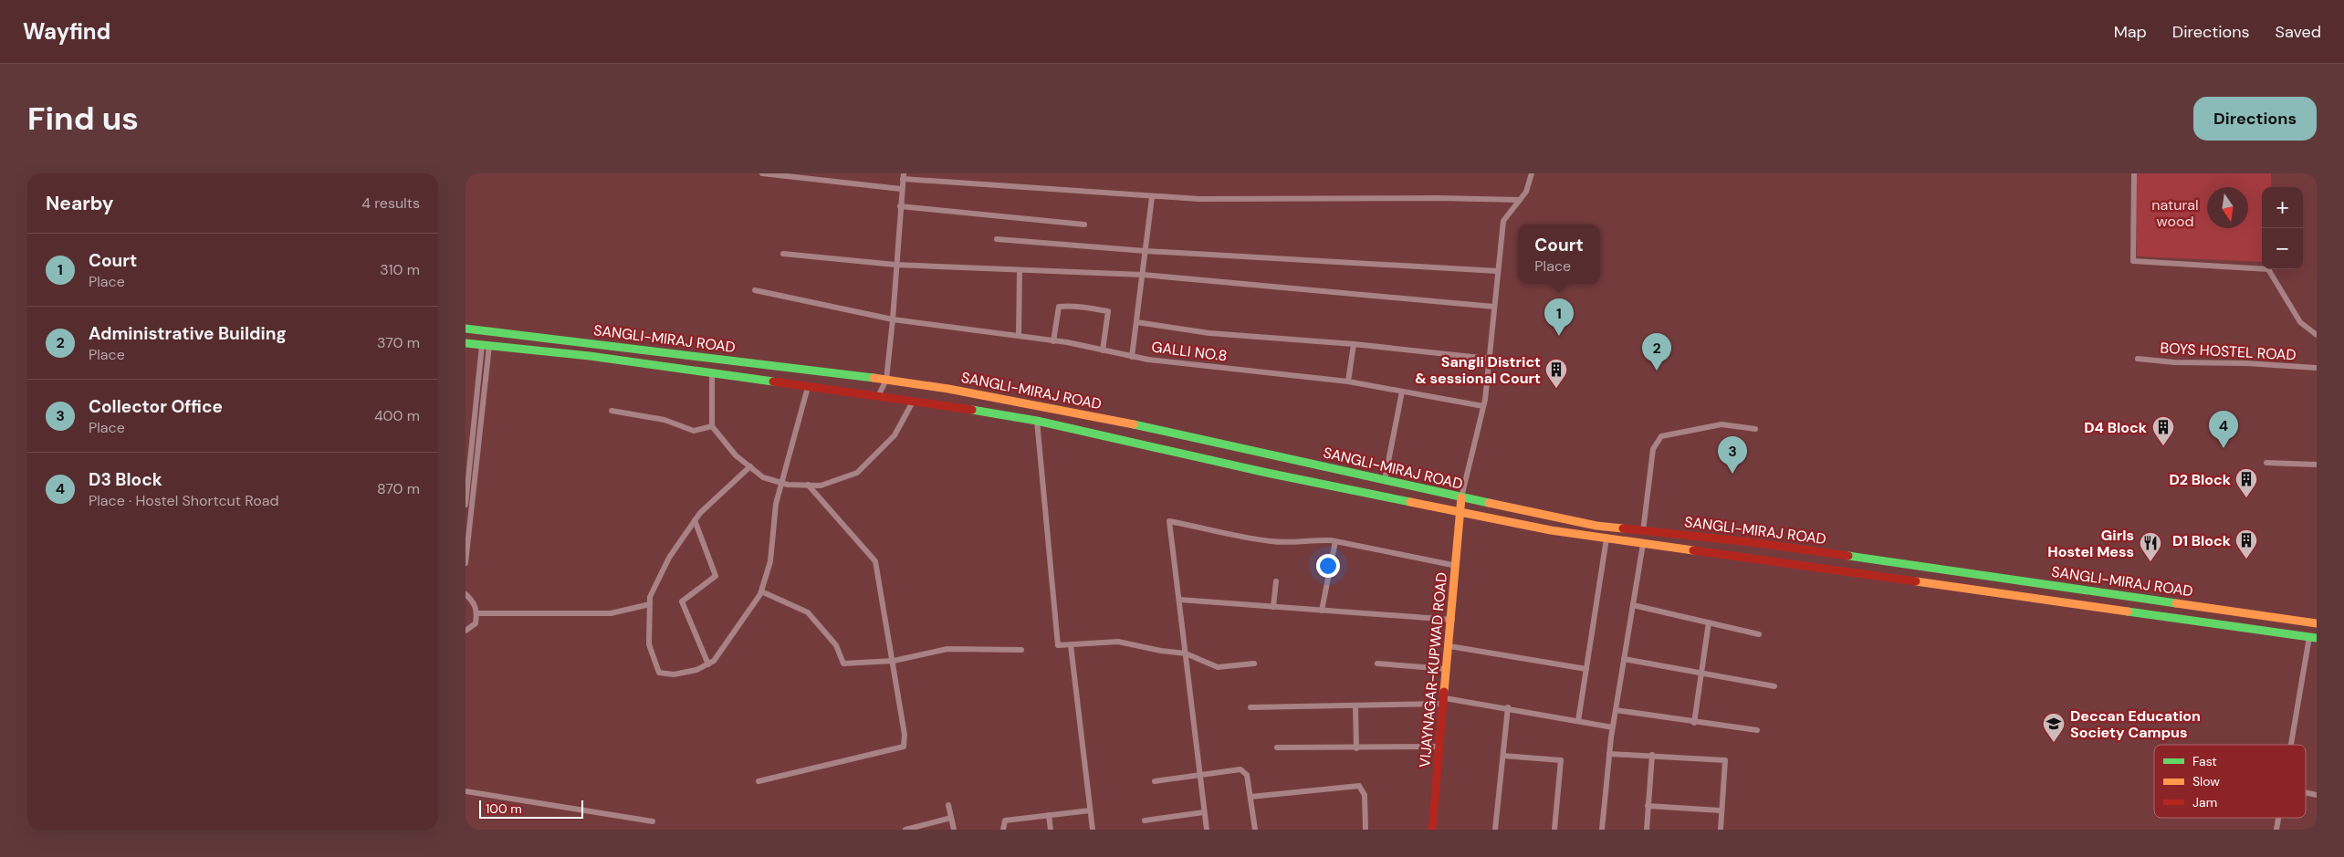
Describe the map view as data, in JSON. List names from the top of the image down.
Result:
{
  "streets": {
    "main road": ["SANGLI-MIRAJ ROAD", "VIJAYNAGAR-KUPWAD ROAD"],
    "street": ["GALLI NO.8", "BOYS HOSTEL ROAD"]
  },
  "crossings": [
    ["SANGLI-MIRAJ ROAD", "VIJAYNAGAR-KUPWAD ROAD"]
  ],
  "parks": ["natural wood"],
  "places": {
    "building": [
      "Sangli District & sessional Court",
      "D4 Block",
      "D2 Block",
      "D1 Block"
    ],
    "restaurant": ["Girls Hostel Mess"],
    "school or university": ["Deccan Education Society Campus"]
  },
  "legend": ["Fast", "Slow", "Jam"],
  "scale_bar": "100 m",
  "north": "bottom",
  "page": {
    "header": "Wayfind",
    "nav": ["Map", "Directions", "Saved"],
    "buttons": "Directions",
    "title": "Find us",
    "heading": ["Nearby", "4 results"],
    "map_buttons": ["+", "−"],
    "popup": ["Court", "Place"],
    "list": [
      {
        "mark": "1",
        "name": "Court",
        "note": "Place",
        "value": "310 m"
      },
      {
        "mark": "2",
        "name": "Administrative Building",
        "note": "Place",
        "value": "370 m"
      },
      {
        "mark": "3",
        "name": "Collector Office",
        "note": "Place",
        "value": "400 m"
      },
      {
        "mark": "4",
        "name": "D3 Block",
        "note": "Place · Hostel Shortcut Road",
        "value": "870 m"
      }
    ],
    "pins": [
      "1",
      "2",
      "4",
      "3"
    ],
    "scale": "100 m"
  }
}
